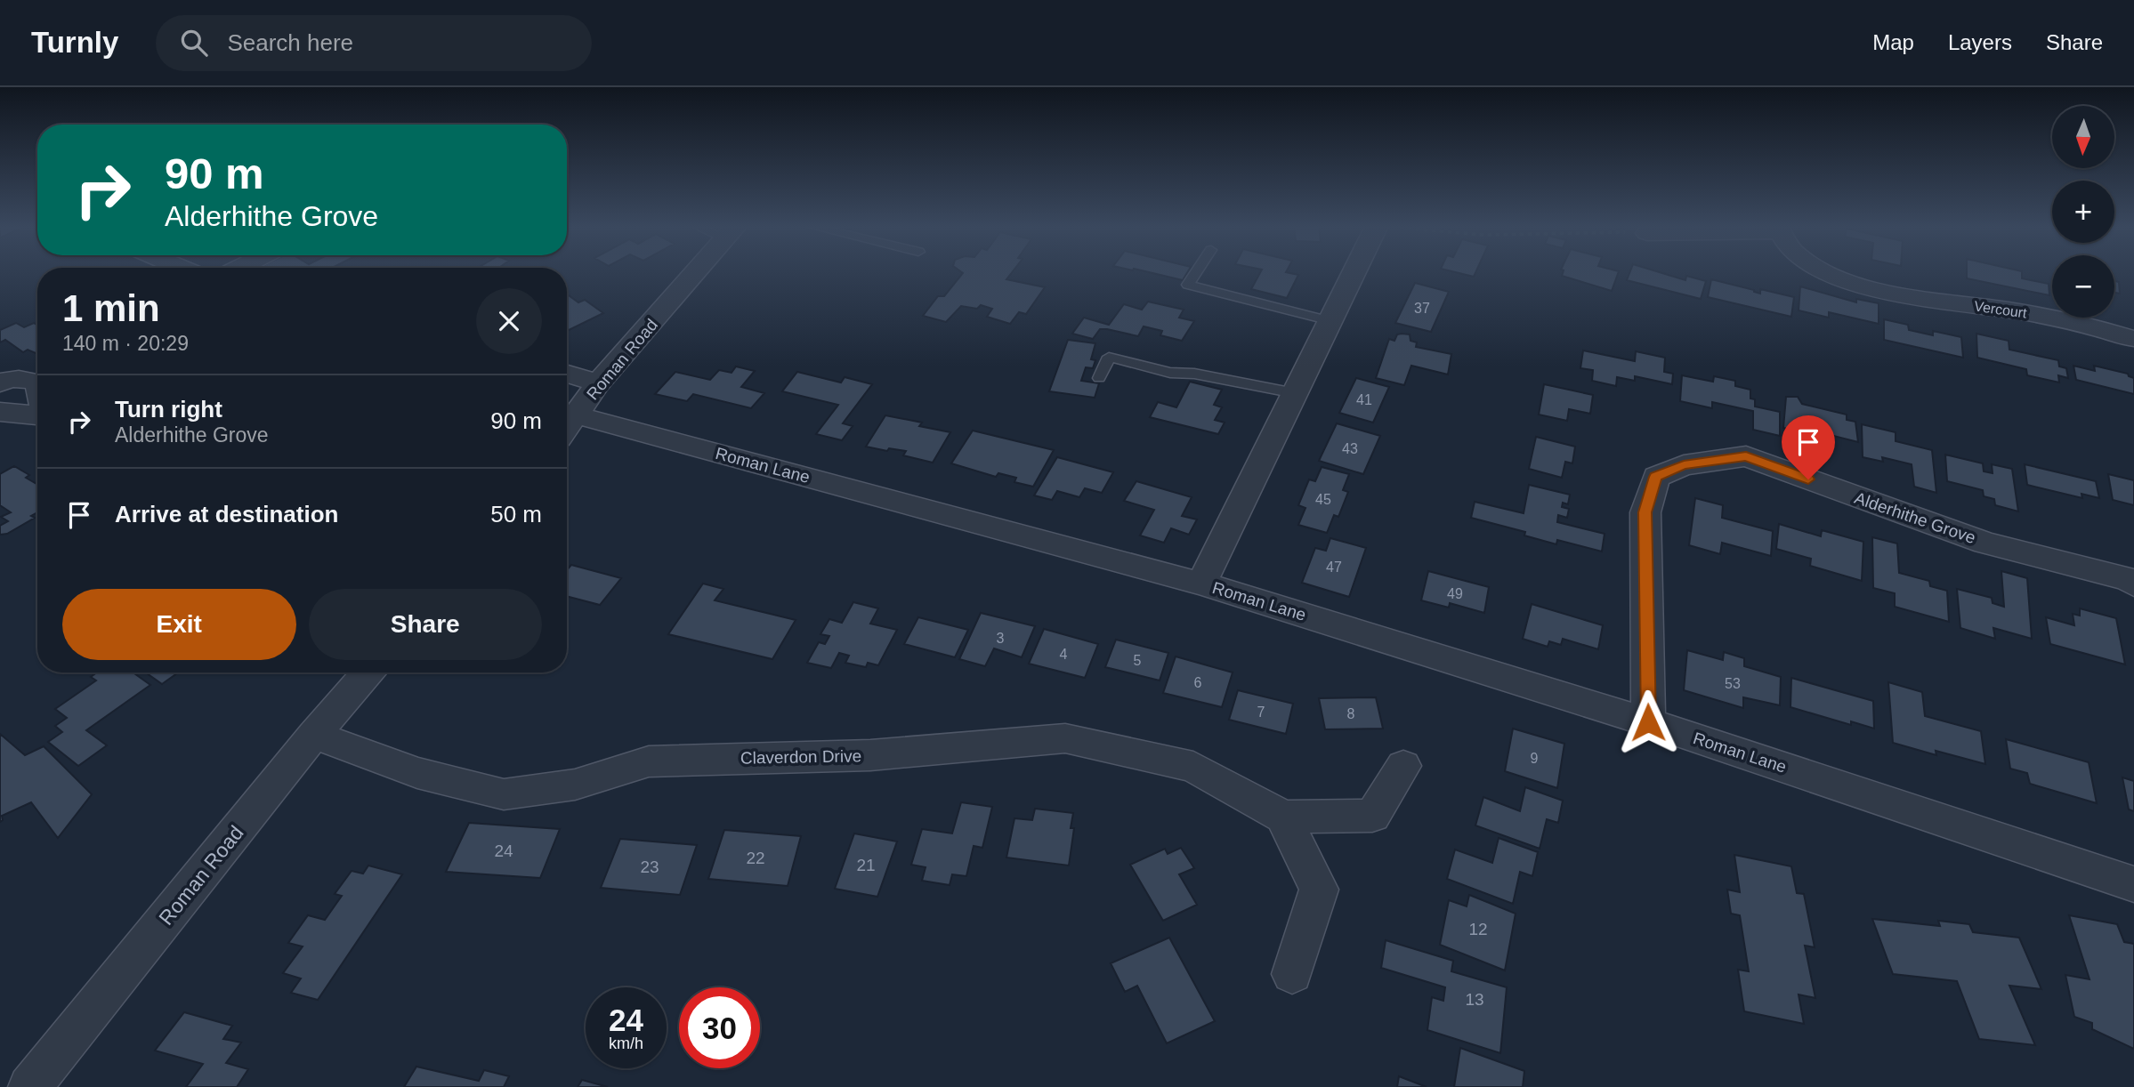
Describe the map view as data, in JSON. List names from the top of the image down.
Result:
{
  "streets": {
    "street": [
      "Vercourt",
      "Roman Road",
      "Roman Lane",
      "Alderhithe Grove",
      "Claverdon Drive"
    ]
  },
  "crossings": [
    ["Roman Road", "Roman Lane"],
    ["Roman Road", "Claverdon Drive"],
    ["Roman Lane", "Alderhithe Grove"]
  ],
  "house_numbers": [
    "37",
    "41",
    "43",
    "45",
    "47",
    "49",
    "3",
    "4",
    "5",
    "6",
    "53",
    "7",
    "8",
    "9",
    "24",
    "22",
    "21",
    "23",
    "12",
    "13"
  ],
  "north": "bottom",
  "page": {
    "header": "Turnly",
    "search": "Search here",
    "nav": ["Map", "Layers", "Share"],
    "map_buttons": ["+", "−"],
    "turn": ["90 m", "Alderhithe Grove"],
    "heading": ["1 min", "140 m · 20:29"],
    "list": [
      {
        "name": "Turn right",
        "note": "Alderhithe Grove",
        "value": "90 m"
      },
      {
        "name": "Arrive at destination",
        "value": "50 m"
      }
    ],
    "buttons": ["Exit", "Share"],
    "speed": "24 km/h",
    "limit": "30"
  }
}
